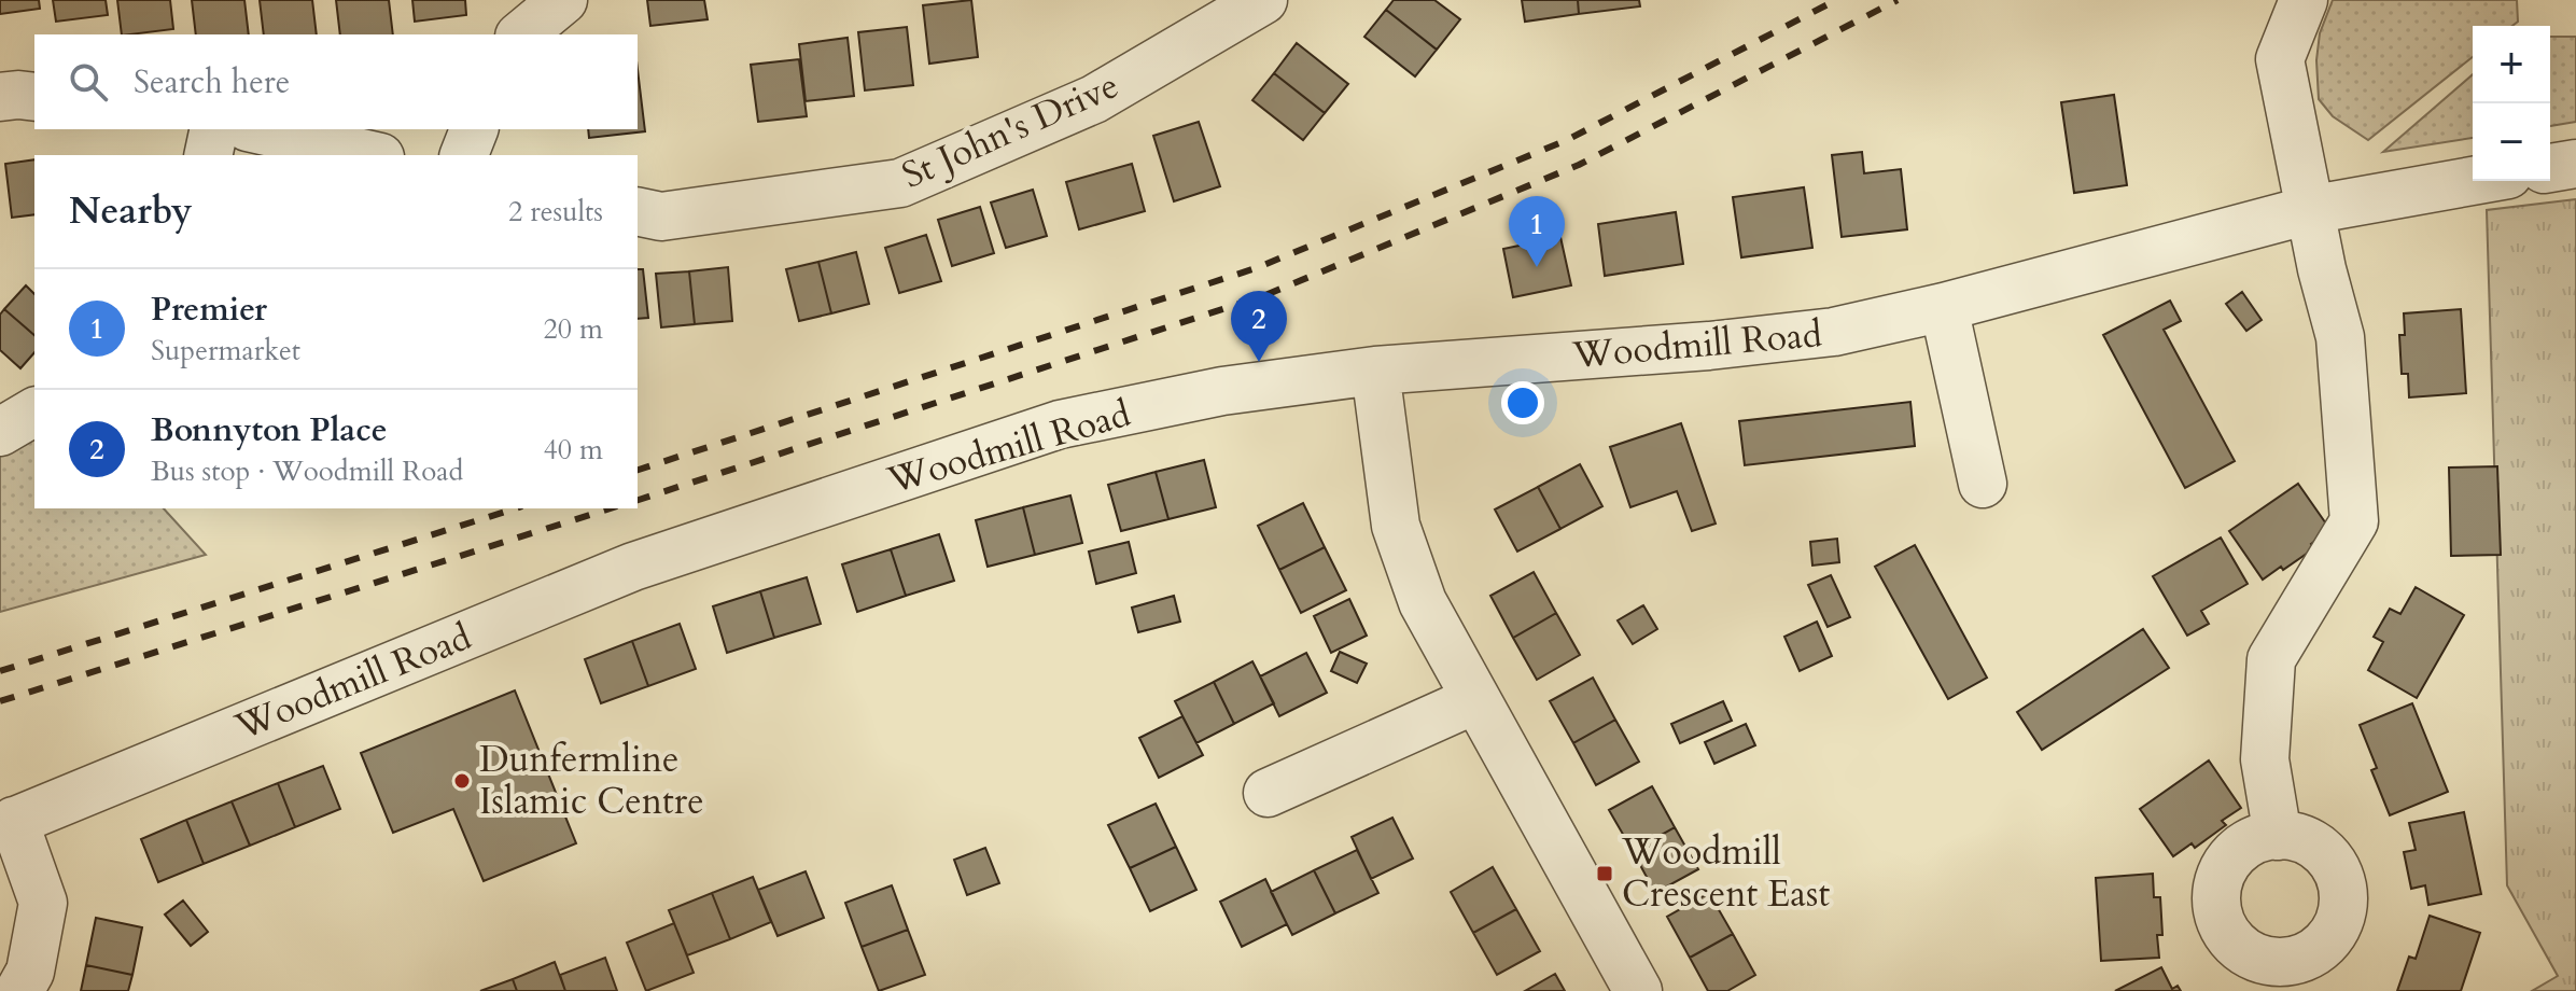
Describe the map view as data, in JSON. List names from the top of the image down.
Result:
{
  "streets": {
    "street": ["St John's Drive", "Woodmill Road"]
  },
  "places": {
    "other": ["Dunfermline Islamic Centre"],
    "transit": ["Woodmill Crescent East"]
  },
  "page": {
    "map_buttons": ["+", "−"],
    "search": "Search here",
    "heading": ["Nearby", "2 results"],
    "pins": ["1", "2"],
    "list": [
      {
        "mark": "1",
        "name": "Premier",
        "note": "Supermarket",
        "value": "20 m"
      },
      {
        "mark": "2",
        "name": "Bonnyton Place",
        "note": "Bus stop · Woodmill Road",
        "value": "40 m"
      }
    ]
  }
}
